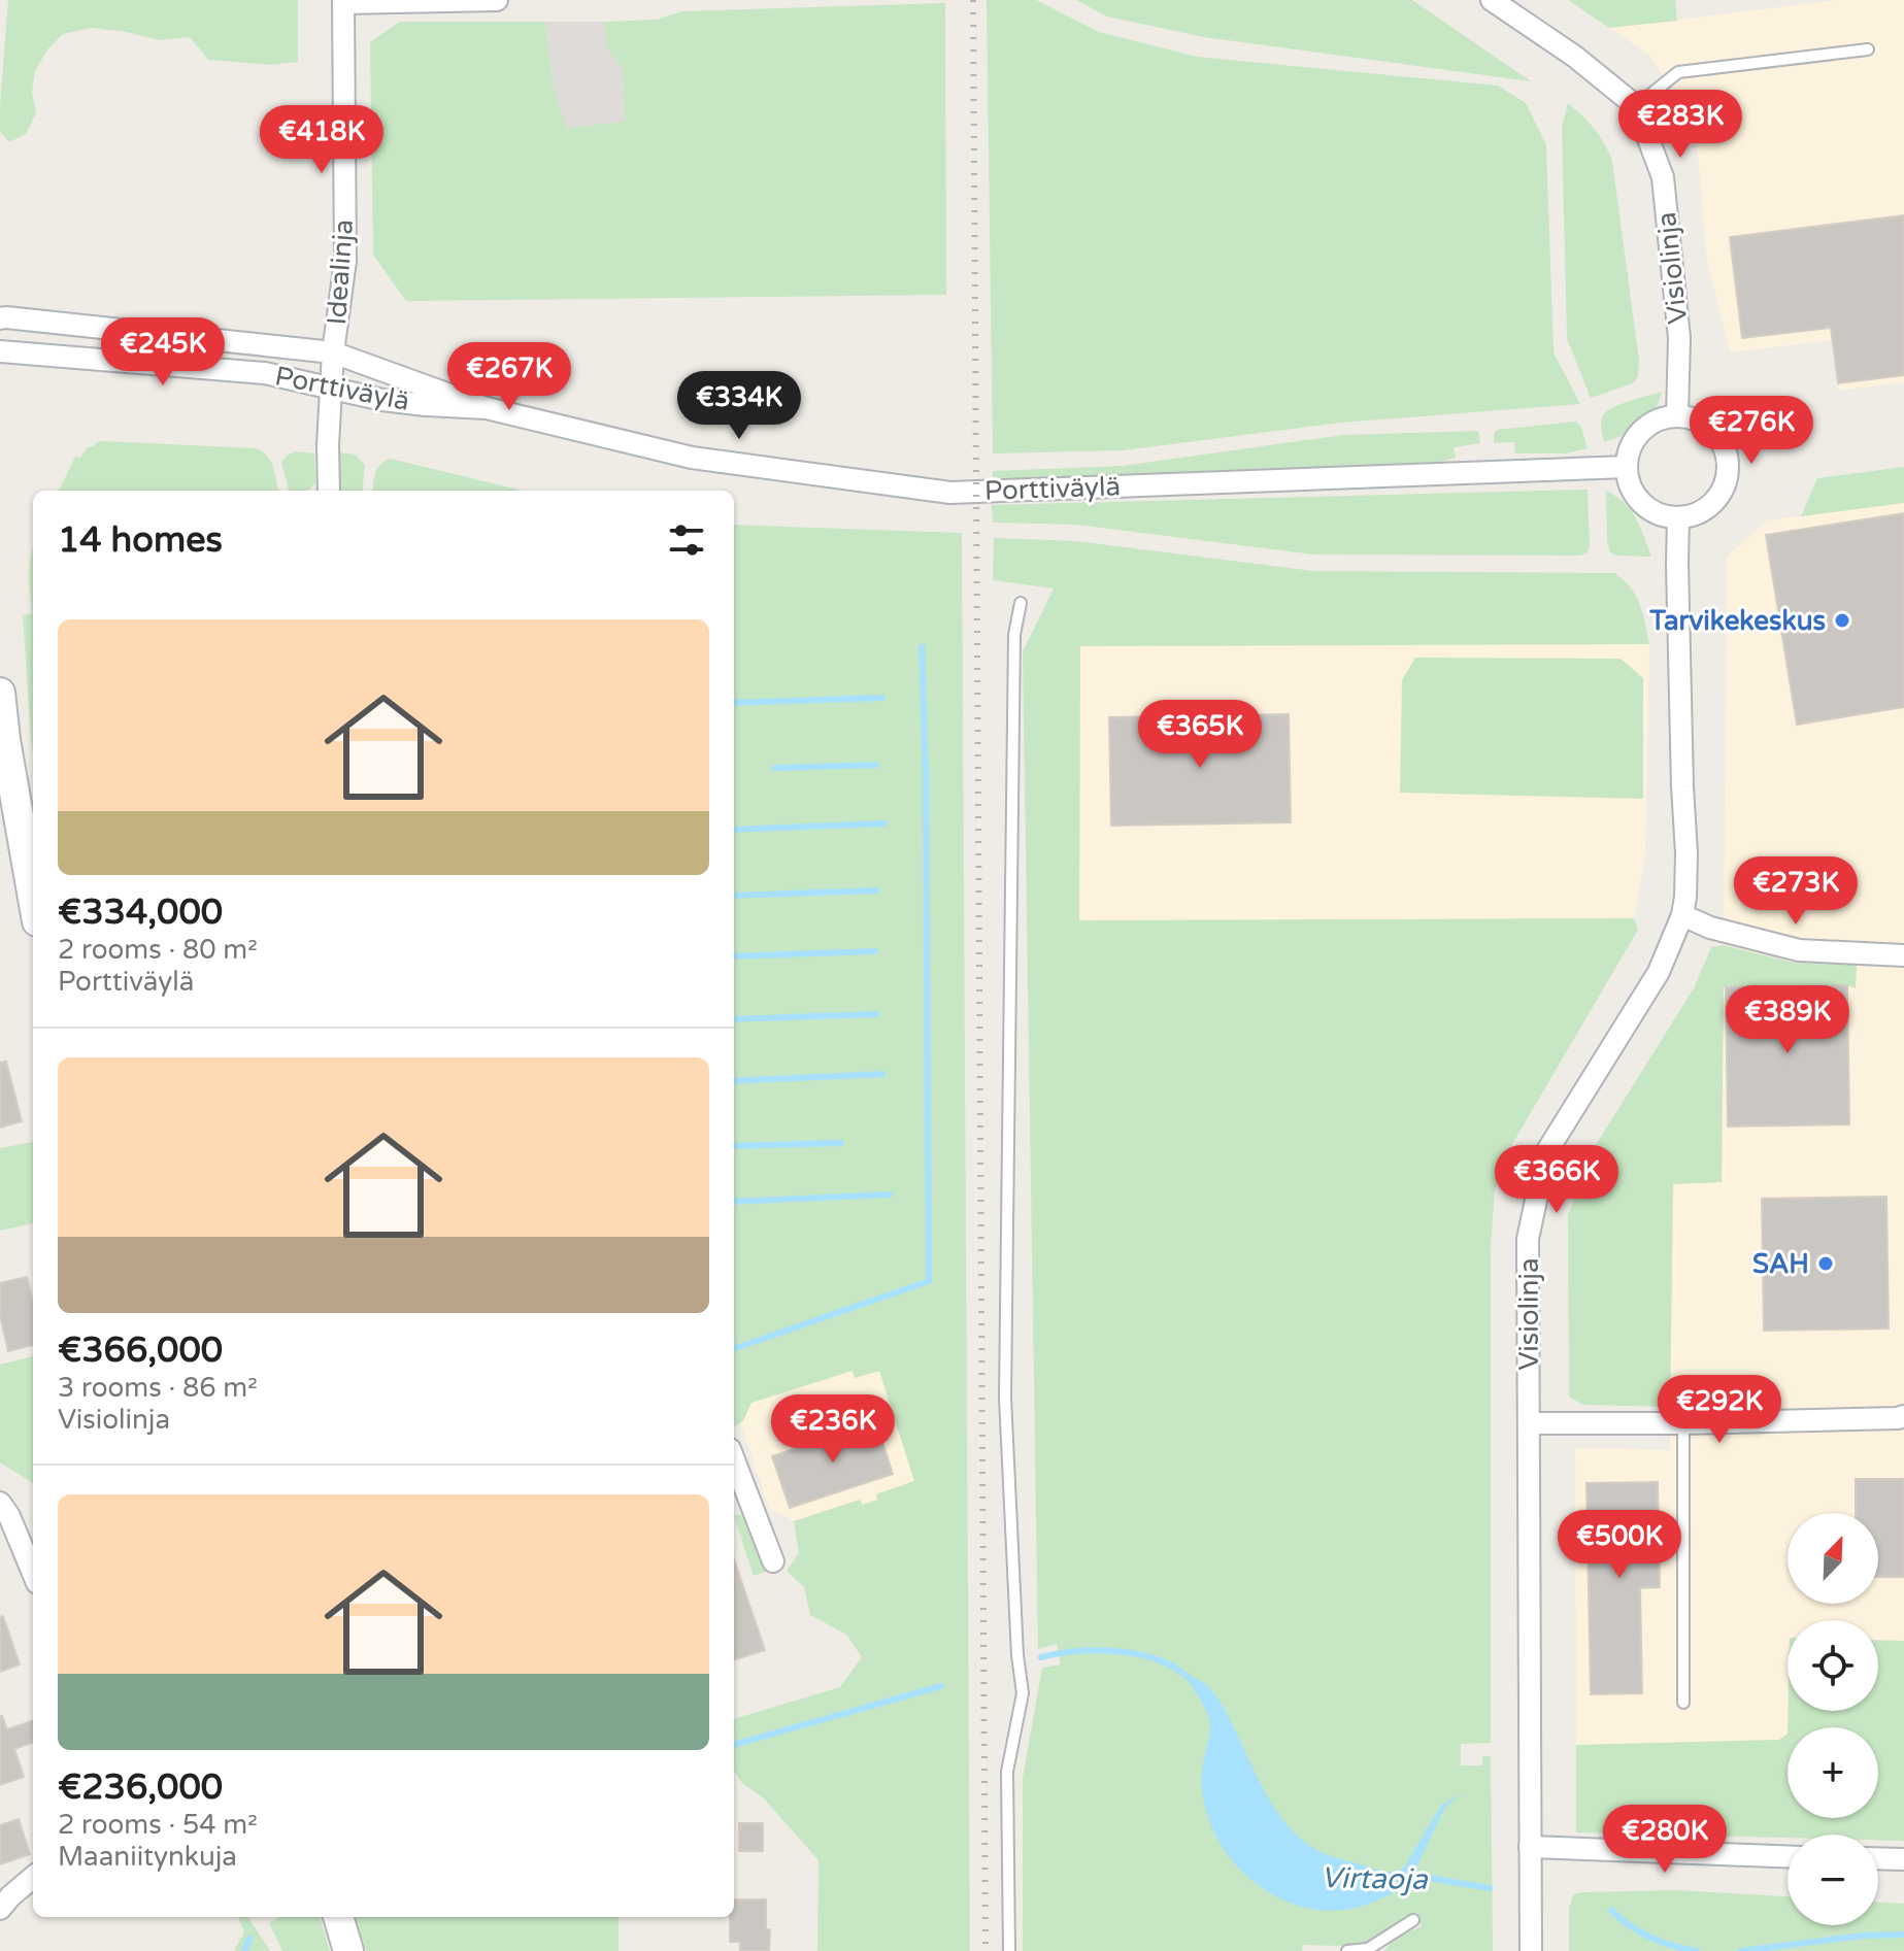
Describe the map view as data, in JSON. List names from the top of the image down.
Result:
{
  "streets": {
    "street": ["Visiolinja", "Idealinja", "Porttiväylä"]
  },
  "crossings": [
    ["Visiolinja", "Porttiväylä"],
    ["Idealinja", "Porttiväylä"]
  ],
  "water": ["Virtaoja"],
  "places": ["Tarvikekeskus", "SAH"],
  "north": "top right",
  "page": {
    "price": [
      "€283K",
      "€418K",
      "€245K",
      "€267K",
      "€334K",
      "€276K",
      "€365K",
      "€273K",
      "€389K",
      "€366K",
      "€292K",
      "€236K",
      "€500K",
      "€280K"
    ],
    "heading": "14 homes",
    "list": [
      {
        "name": "€334,000",
        "note": "2 rooms · 80 m² · Porttiväylä"
      },
      {
        "name": "€366,000",
        "note": "3 rooms · 86 m² · Visiolinja"
      },
      {
        "name": "€236,000",
        "note": "2 rooms · 54 m² · Maaniitynkuja"
      }
    ],
    "map_buttons": ["+", "−"]
  }
}
